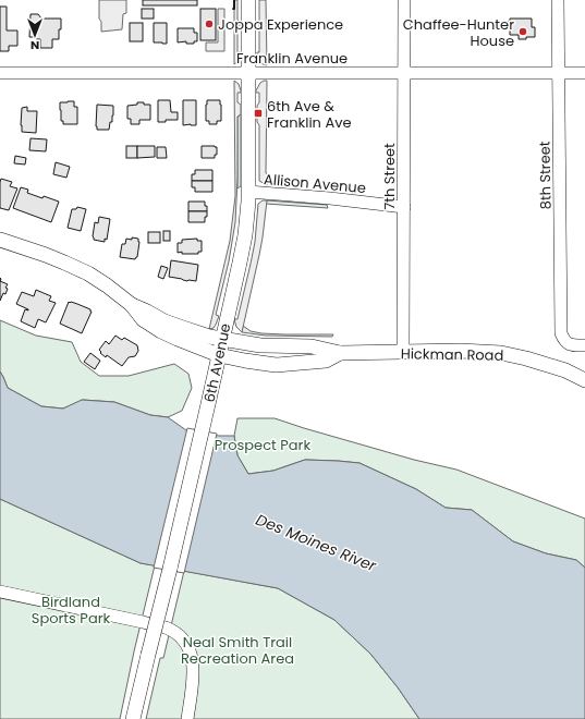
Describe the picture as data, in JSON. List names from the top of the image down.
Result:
{
  "streets": {
    "main road": ["Hickman Road", "6th Avenue"],
    "street": [
      "Franklin Avenue",
      "8th Street",
      "7th Street",
      "Allison Avenue"
    ]
  },
  "crossings": [
    ["Franklin Avenue", "8th Street"],
    ["Franklin Avenue", "7th Street"],
    ["Franklin Avenue", "6th Avenue"],
    ["7th Street", "Allison Avenue"],
    ["7th Street", "Hickman Road"],
    ["Allison Avenue", "6th Avenue"],
    ["Hickman Road", "6th Avenue"]
  ],
  "water": ["Des Moines River"],
  "parks": ["Prospect Park", "Birdland Sports Park", "Neal Smith Trail Recreation Area"],
  "places": {
    "other": ["Joppa Experience", "Chaffee-Hunter House"],
    "transit": ["6th Ave & Franklin Ave"]
  },
  "north": "bottom"
}
